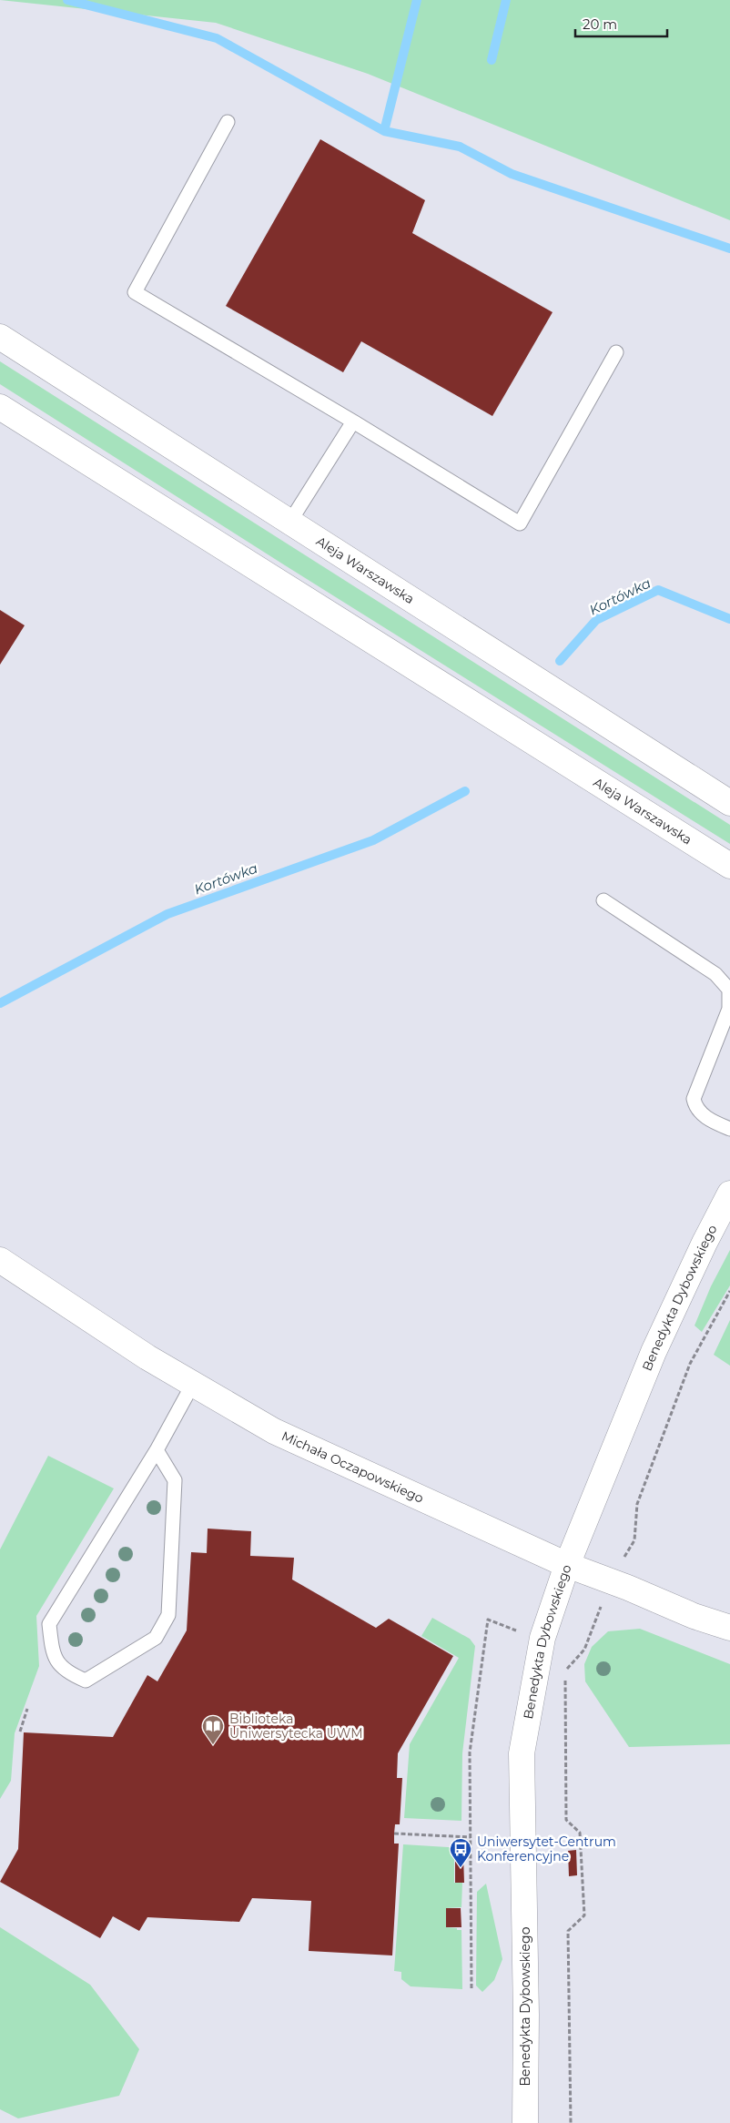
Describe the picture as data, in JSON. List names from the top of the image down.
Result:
{
  "streets": {
    "street": ["Aleja Warszawska", "Benedykta Dybowskiego", "Michała Oczapowskiego"]
  },
  "crossings": [
    ["Benedykta Dybowskiego", "Michała Oczapowskiego"]
  ],
  "water": ["Kortówka"],
  "places": {
    "library": ["Biblioteka Uniwersytecka UWM"],
    "bus stop": ["Uniwersytet-Centrum Konferencyjne"]
  },
  "scale_bar": "20 m"
}
